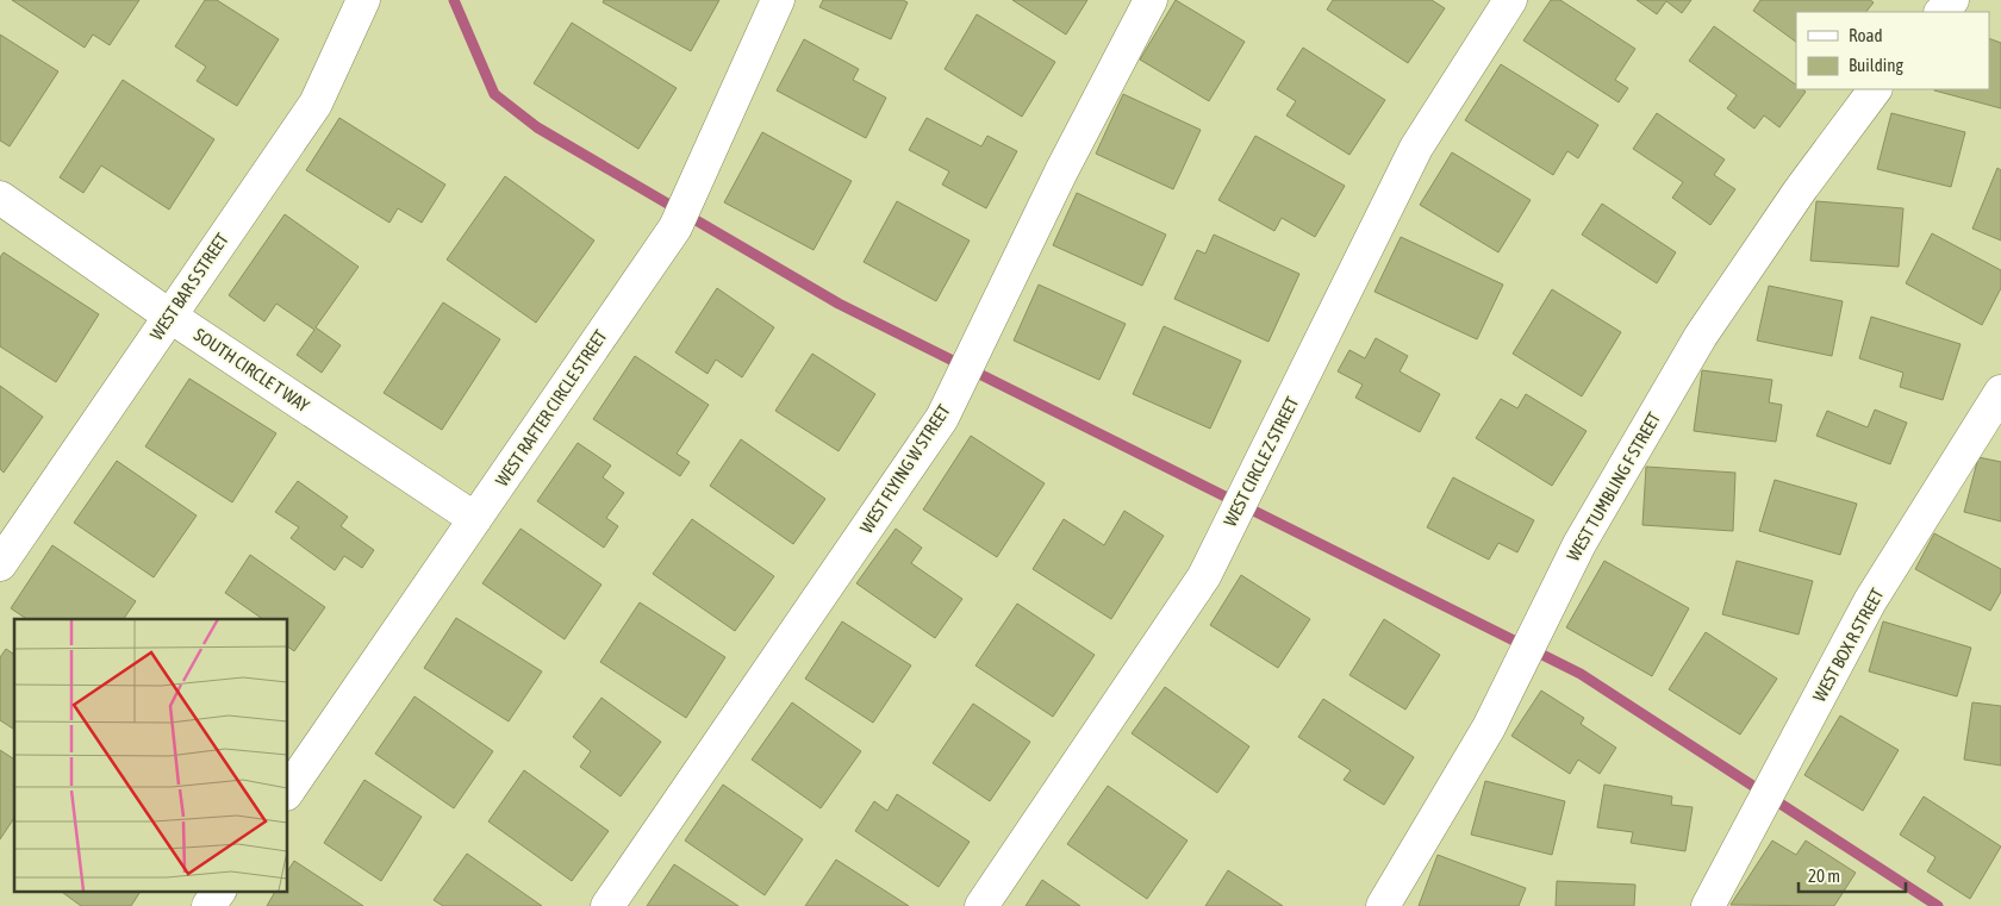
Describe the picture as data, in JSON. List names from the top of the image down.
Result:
{
  "streets": {
    "street": [
      "WEST BAR S STREET",
      "SOUTH CIRCLE T WAY",
      "WEST RAFTER CIRCLE STREET",
      "WEST CIRCLE Z STREET",
      "WEST FLYING W STREET",
      "WEST TUMBLING F STREET",
      "WEST BOX R STREET"
    ]
  },
  "crossings": [
    ["WEST BAR S STREET", "SOUTH CIRCLE T WAY"],
    ["SOUTH CIRCLE T WAY", "WEST RAFTER CIRCLE STREET"]
  ],
  "legend": ["Road", "Building"],
  "scale_bar": "20 m"
}
